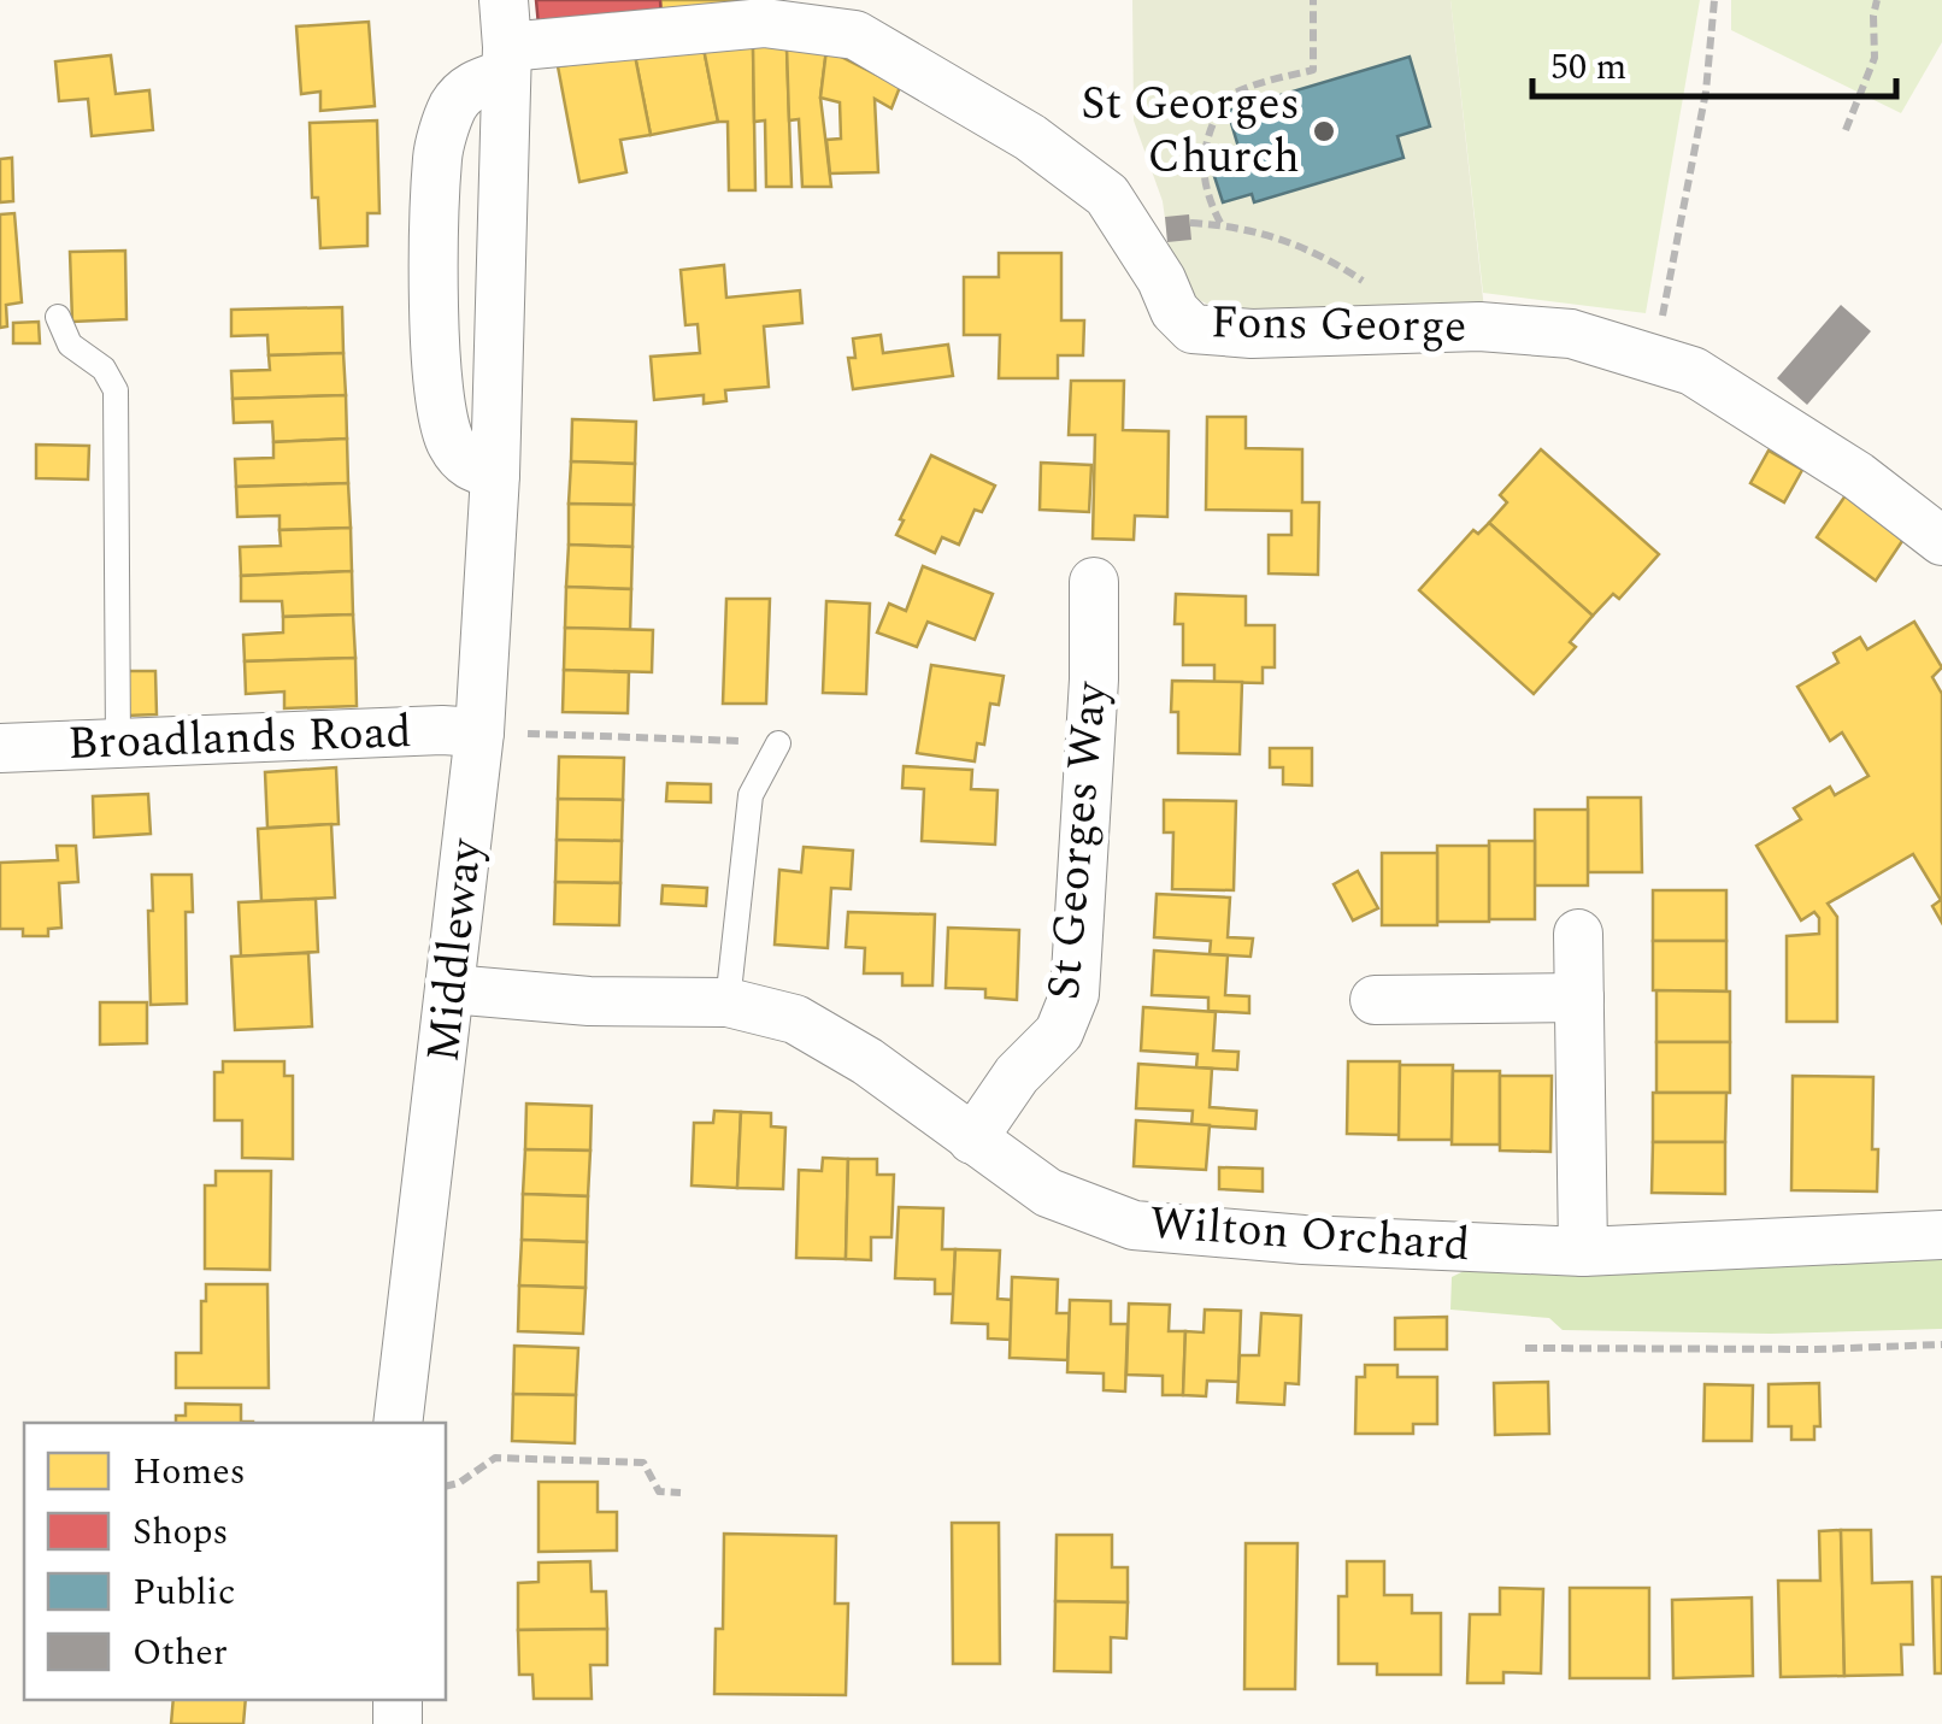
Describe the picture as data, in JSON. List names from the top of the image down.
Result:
{
  "streets": {
    "street": [
      "Fons George",
      "Broadlands Road",
      "St Georges Way",
      "Middleway",
      "Wilton Orchard"
    ]
  },
  "crossings": [
    ["Fons George", "Middleway"],
    ["Broadlands Road", "Middleway"],
    ["St Georges Way", "Wilton Orchard"],
    ["Middleway", "Wilton Orchard"]
  ],
  "places": ["St Georges Church"],
  "legend": [
    "Homes",
    "Shops",
    "Public",
    "Other"
  ],
  "scale_bar": "50 m"
}
